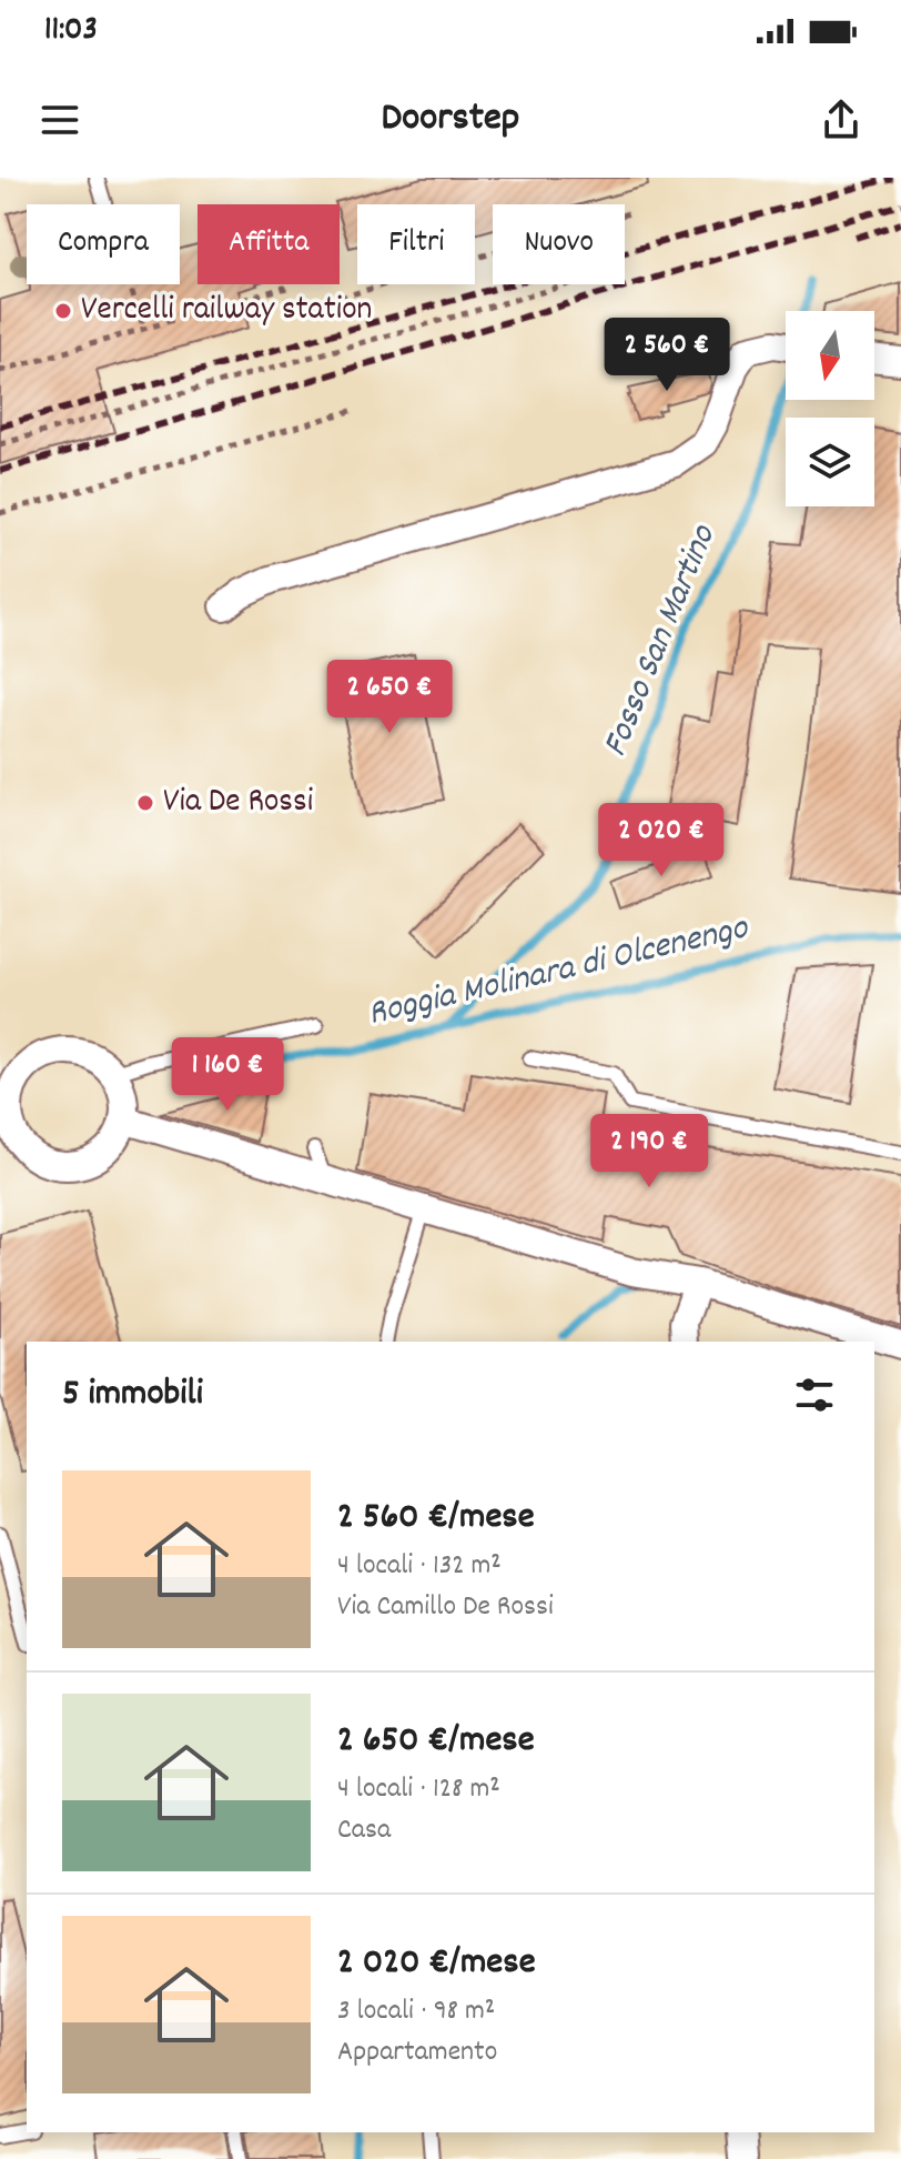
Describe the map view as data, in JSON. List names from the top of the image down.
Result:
{
  "water": ["Fosso San Martino", "Roggia Molinara di Olcenengo"],
  "places": ["Vercelli railway station", "Via De Rossi"],
  "north": "bottom",
  "page": {
    "status": "11:03",
    "header": "Doorstep",
    "chip": [
      "Compra",
      "Affitta",
      "Filtri",
      "Nuovo"
    ],
    "price": [
      "2 560 €",
      "2 650 €",
      "2 020 €",
      "1 160 €",
      "2 190 €"
    ],
    "heading": "5 immobili",
    "list": [
      {
        "name": "2 560 €/mese",
        "note": "4 locali · 132 m² · Via Camillo De Rossi"
      },
      {
        "name": "2 650 €/mese",
        "note": "4 locali · 128 m² · Casa"
      },
      {
        "name": "2 020 €/mese",
        "note": "3 locali · 98 m² · Appartamento"
      }
    ]
  }
}
